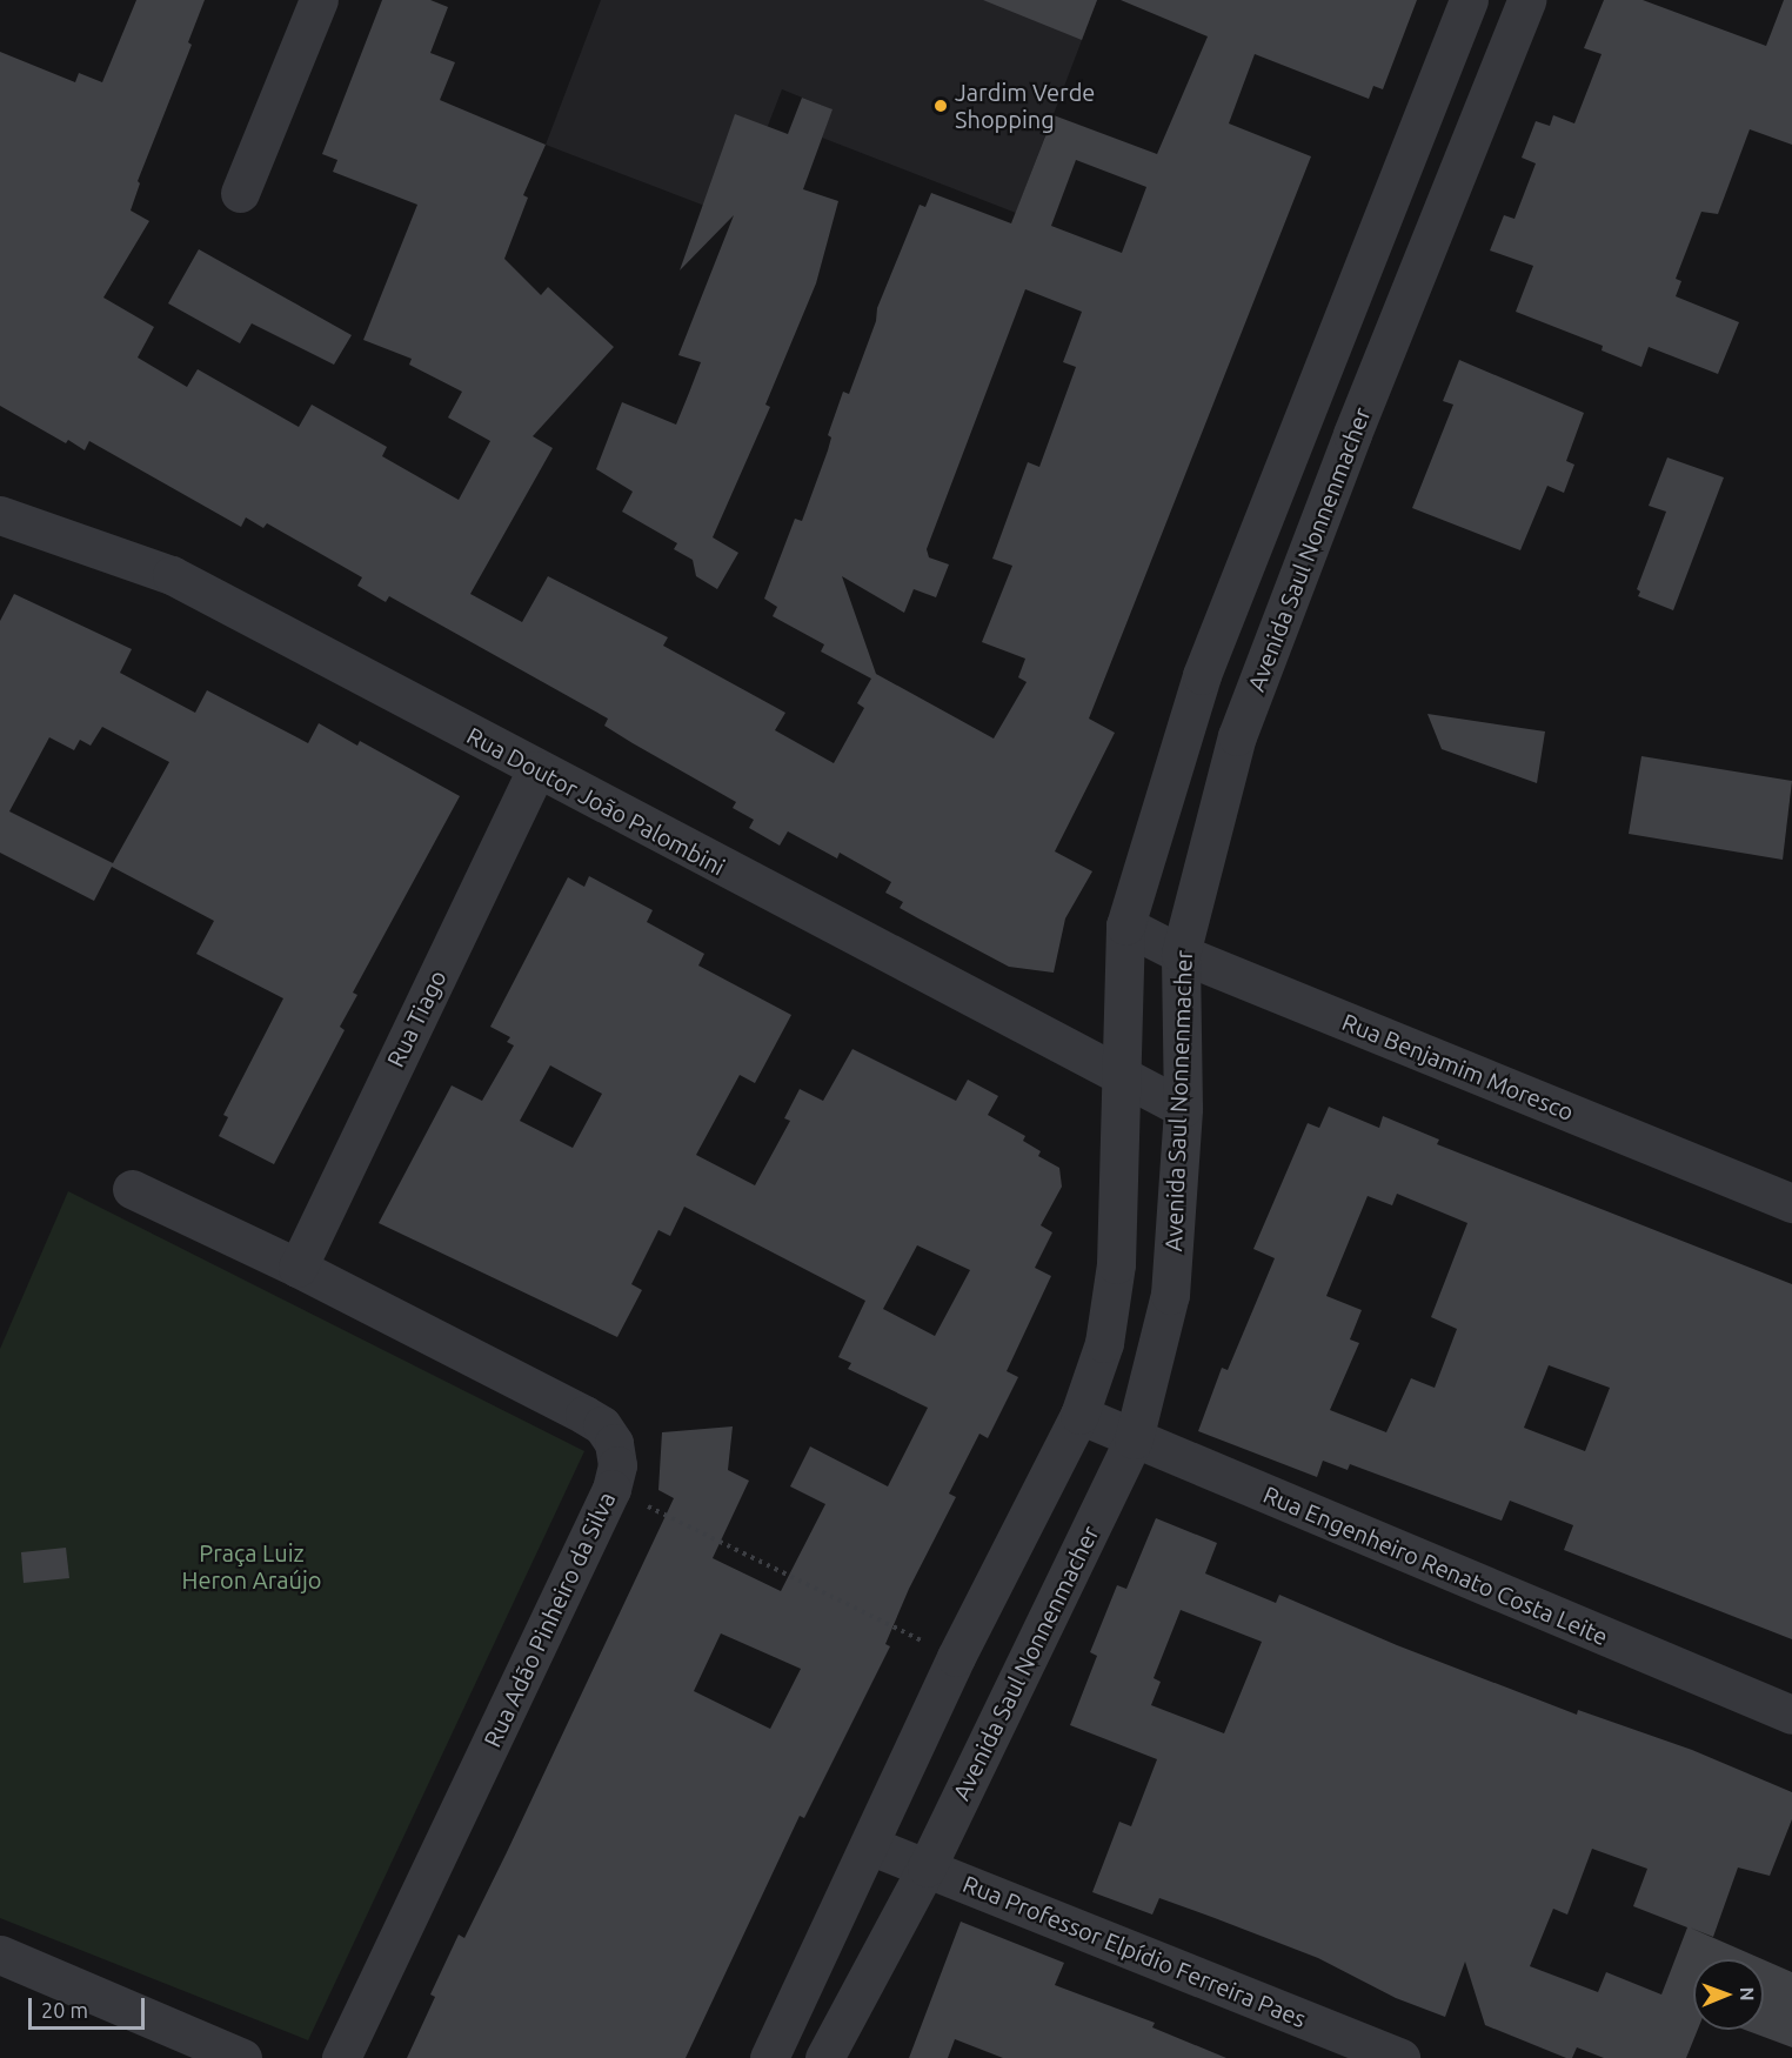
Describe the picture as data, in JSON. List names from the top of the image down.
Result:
{
  "streets": {
    "street": [
      "Avenida Saul Nonnenmacher",
      "Rua Doutor João Palombini",
      "Rua Tiago",
      "Rua Benjamim Moresco",
      "Rua Engenheiro Renato Costa Leite",
      "Rua Adão Pinheiro da Silva",
      "Rua Professor Elpídio Ferreira Paes"
    ]
  },
  "crossings": [
    ["Avenida Saul Nonnenmacher", "Rua Doutor João Palombini"],
    ["Avenida Saul Nonnenmacher", "Rua Benjamim Moresco"],
    ["Avenida Saul Nonnenmacher", "Rua Engenheiro Renato Costa Leite"],
    ["Avenida Saul Nonnenmacher", "Rua Professor Elpídio Ferreira Paes"],
    ["Rua Doutor João Palombini", "Rua Tiago"],
    ["Rua Tiago", "Rua Adão Pinheiro da Silva"]
  ],
  "parks": ["Praça Luiz Heron Araújo"],
  "places": ["Jardim Verde Shopping"],
  "scale_bar": "20 m",
  "north": "right"
}
